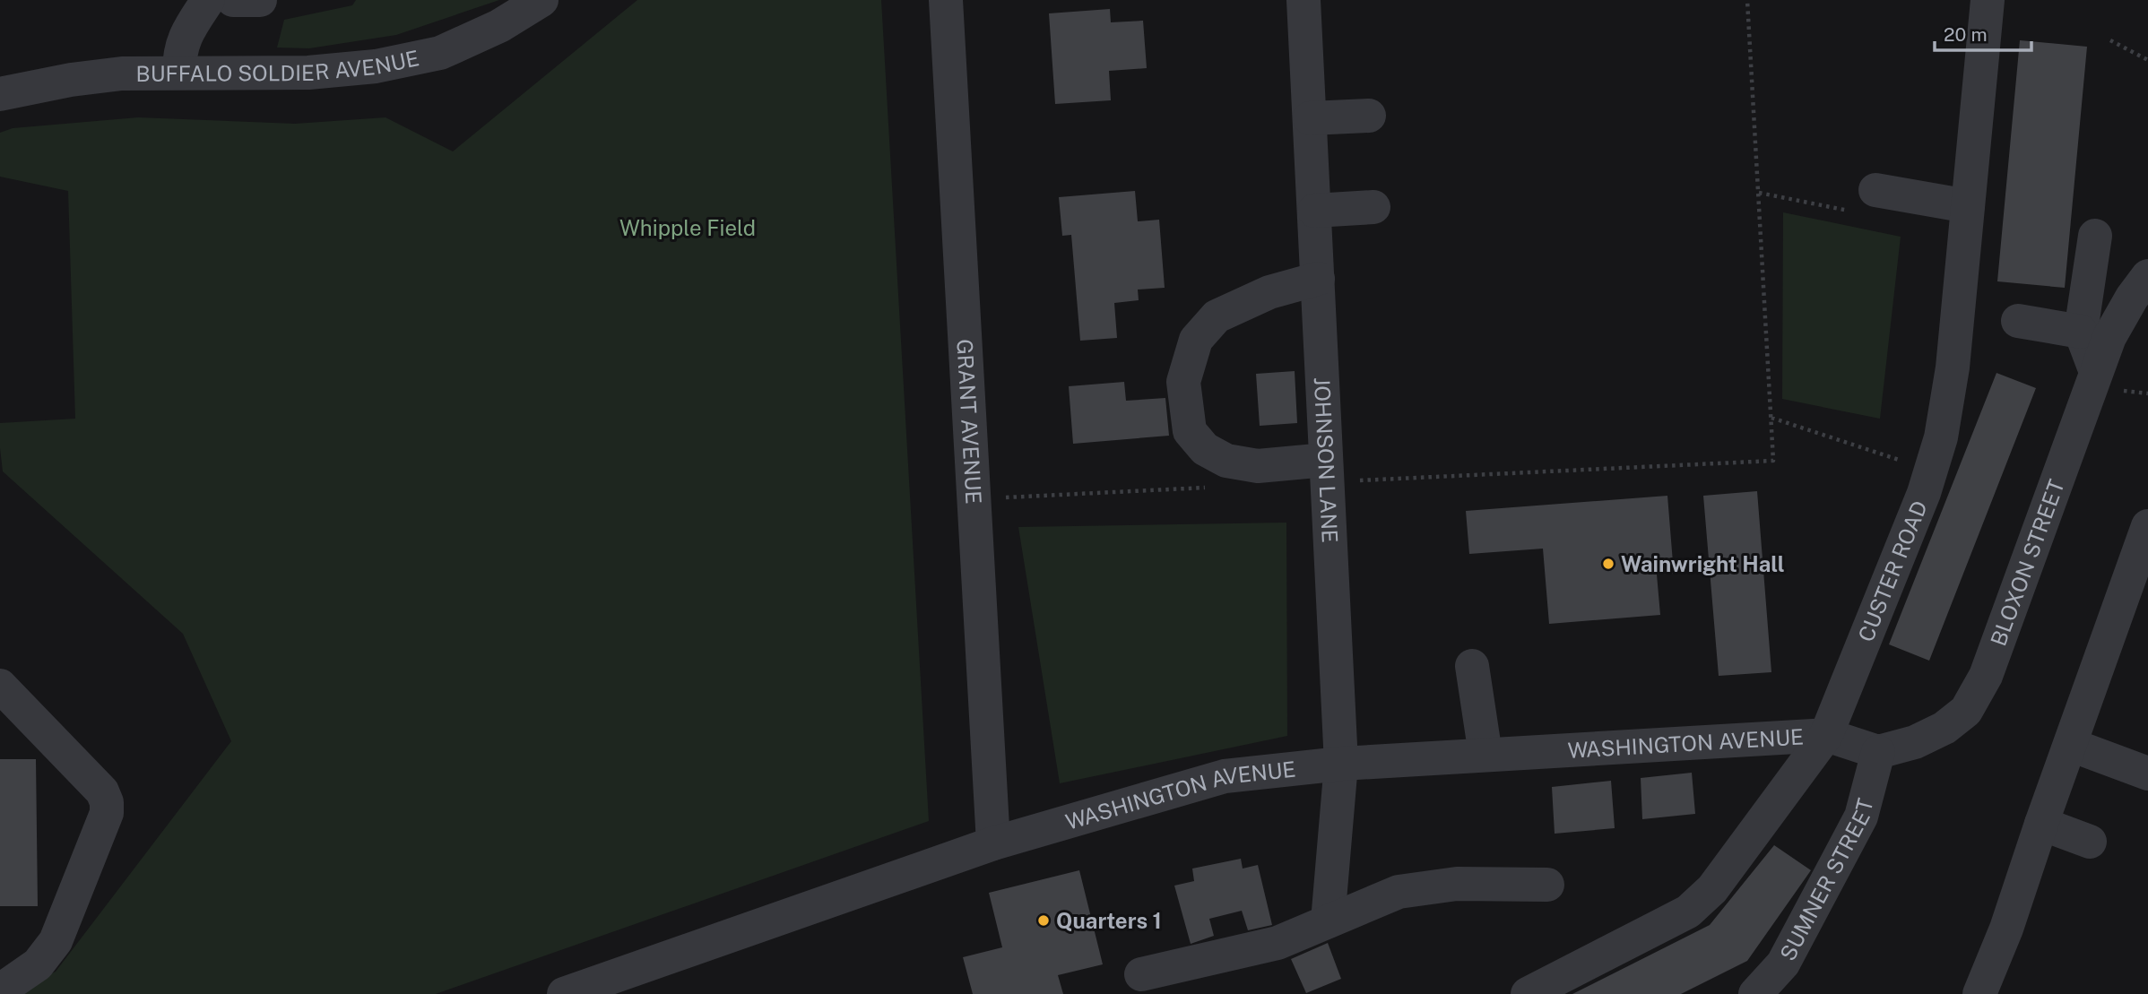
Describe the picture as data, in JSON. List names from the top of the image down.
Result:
{
  "streets": {
    "street": [
      "BUFFALO SOLDIER AVENUE",
      "GRANT AVENUE",
      "JOHNSON LANE",
      "BLOXON STREET",
      "CUSTER ROAD",
      "WASHINGTON AVENUE",
      "SUMNER STREET"
    ]
  },
  "crossings": [
    ["GRANT AVENUE", "WASHINGTON AVENUE"],
    ["JOHNSON LANE", "WASHINGTON AVENUE"],
    ["BLOXON STREET", "SUMNER STREET"],
    ["CUSTER ROAD", "WASHINGTON AVENUE"]
  ],
  "parks": ["Whipple Field"],
  "places": ["Wainwright Hall", "Quarters 1"],
  "scale_bar": "20 m"
}
